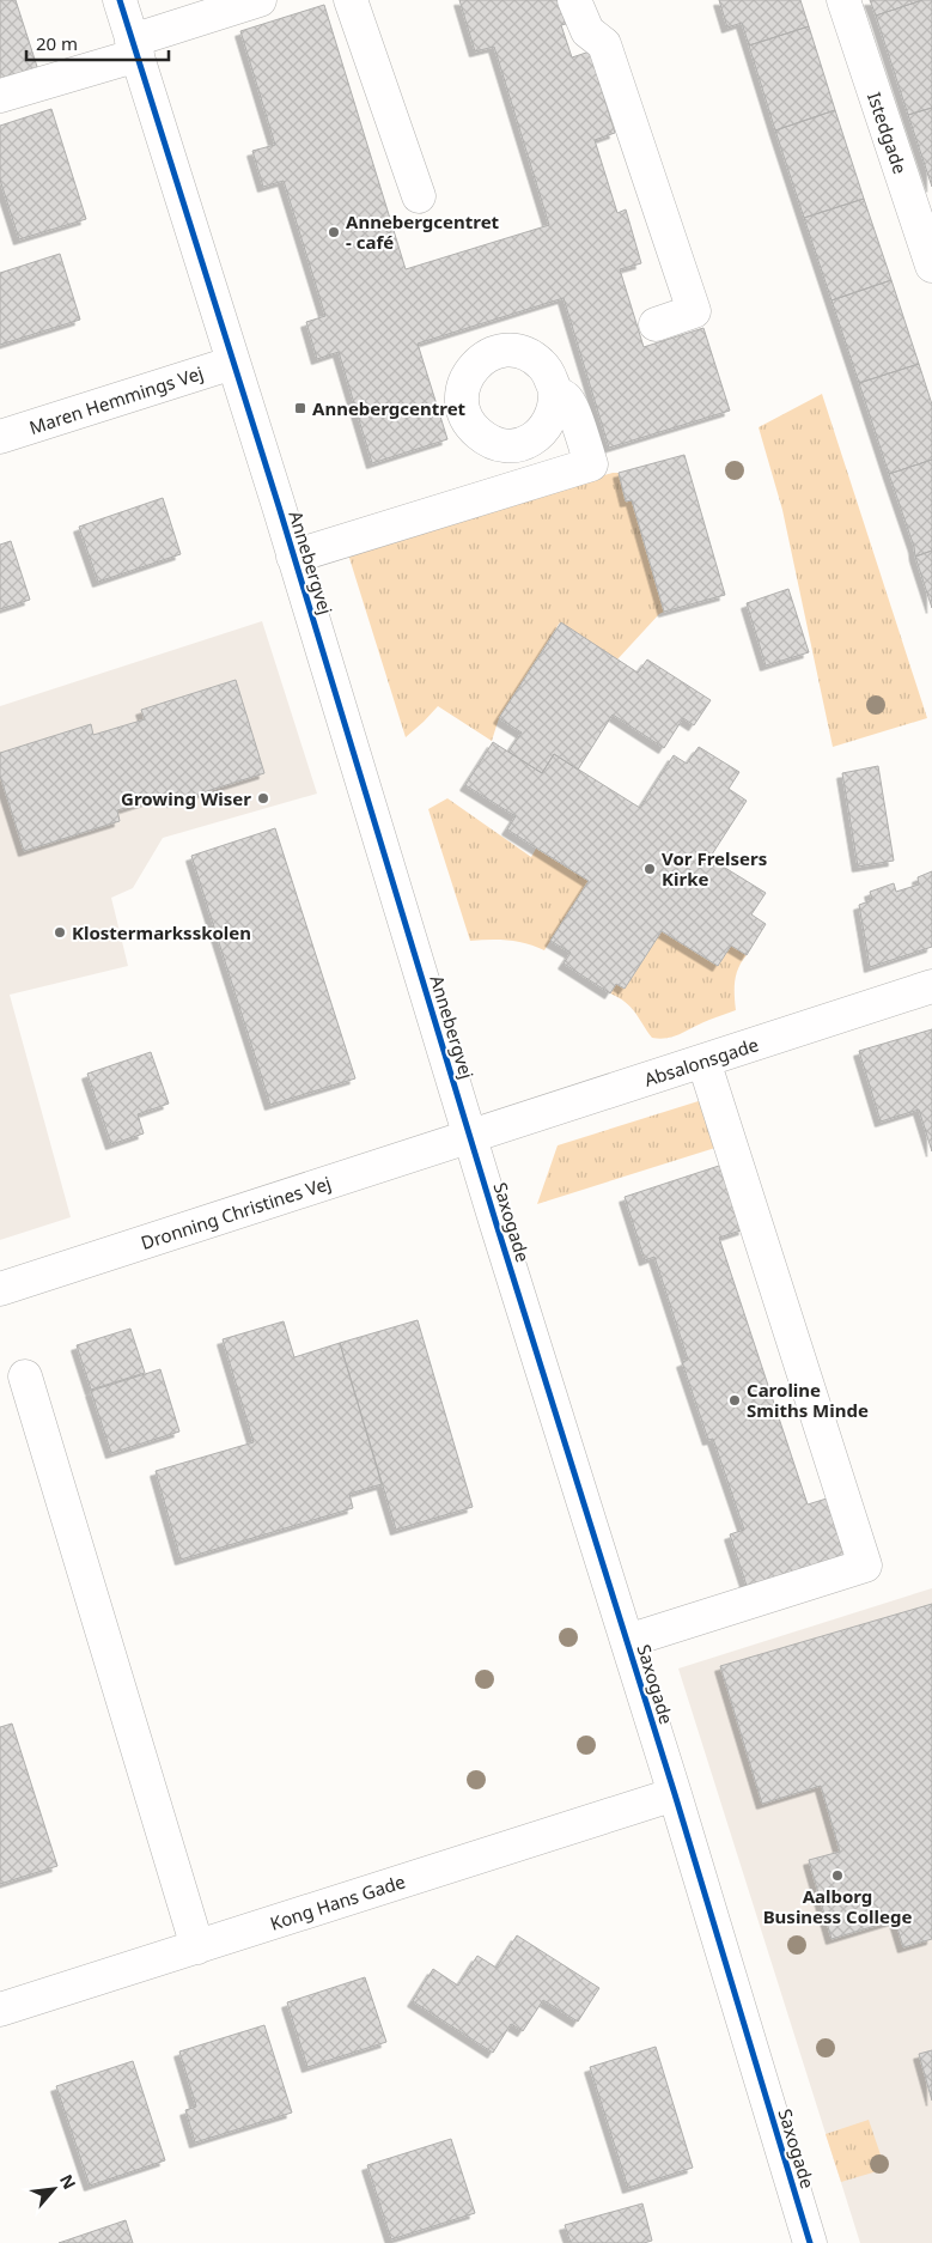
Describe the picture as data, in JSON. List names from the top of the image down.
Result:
{
  "streets": {
    "street": [
      "Istedgade",
      "Maren Hemmings Vej",
      "Annebergvej",
      "Absalonsgade",
      "Dronning Christines Vej",
      "Saxogade",
      "Kong Hans Gade"
    ]
  },
  "crossings": [
    ["Maren Hemmings Vej", "Annebergvej"],
    ["Annebergvej", "Absalonsgade"],
    ["Annebergvej", "Dronning Christines Vej"],
    ["Annebergvej", "Saxogade"],
    ["Absalonsgade", "Dronning Christines Vej"],
    ["Absalonsgade", "Saxogade"],
    ["Dronning Christines Vej", "Saxogade"],
    ["Saxogade", "Kong Hans Gade"]
  ],
  "places": {
    "other": [
      "Annebergcentret - café",
      "Growing Wiser",
      "Vor Frelsers Kirke",
      "Klostermarksskolen",
      "Caroline Smiths Minde",
      "Aalborg Business College"
    ],
    "transit": ["Annebergcentret"]
  },
  "scale_bar": "20 m",
  "north": "top right"
}
